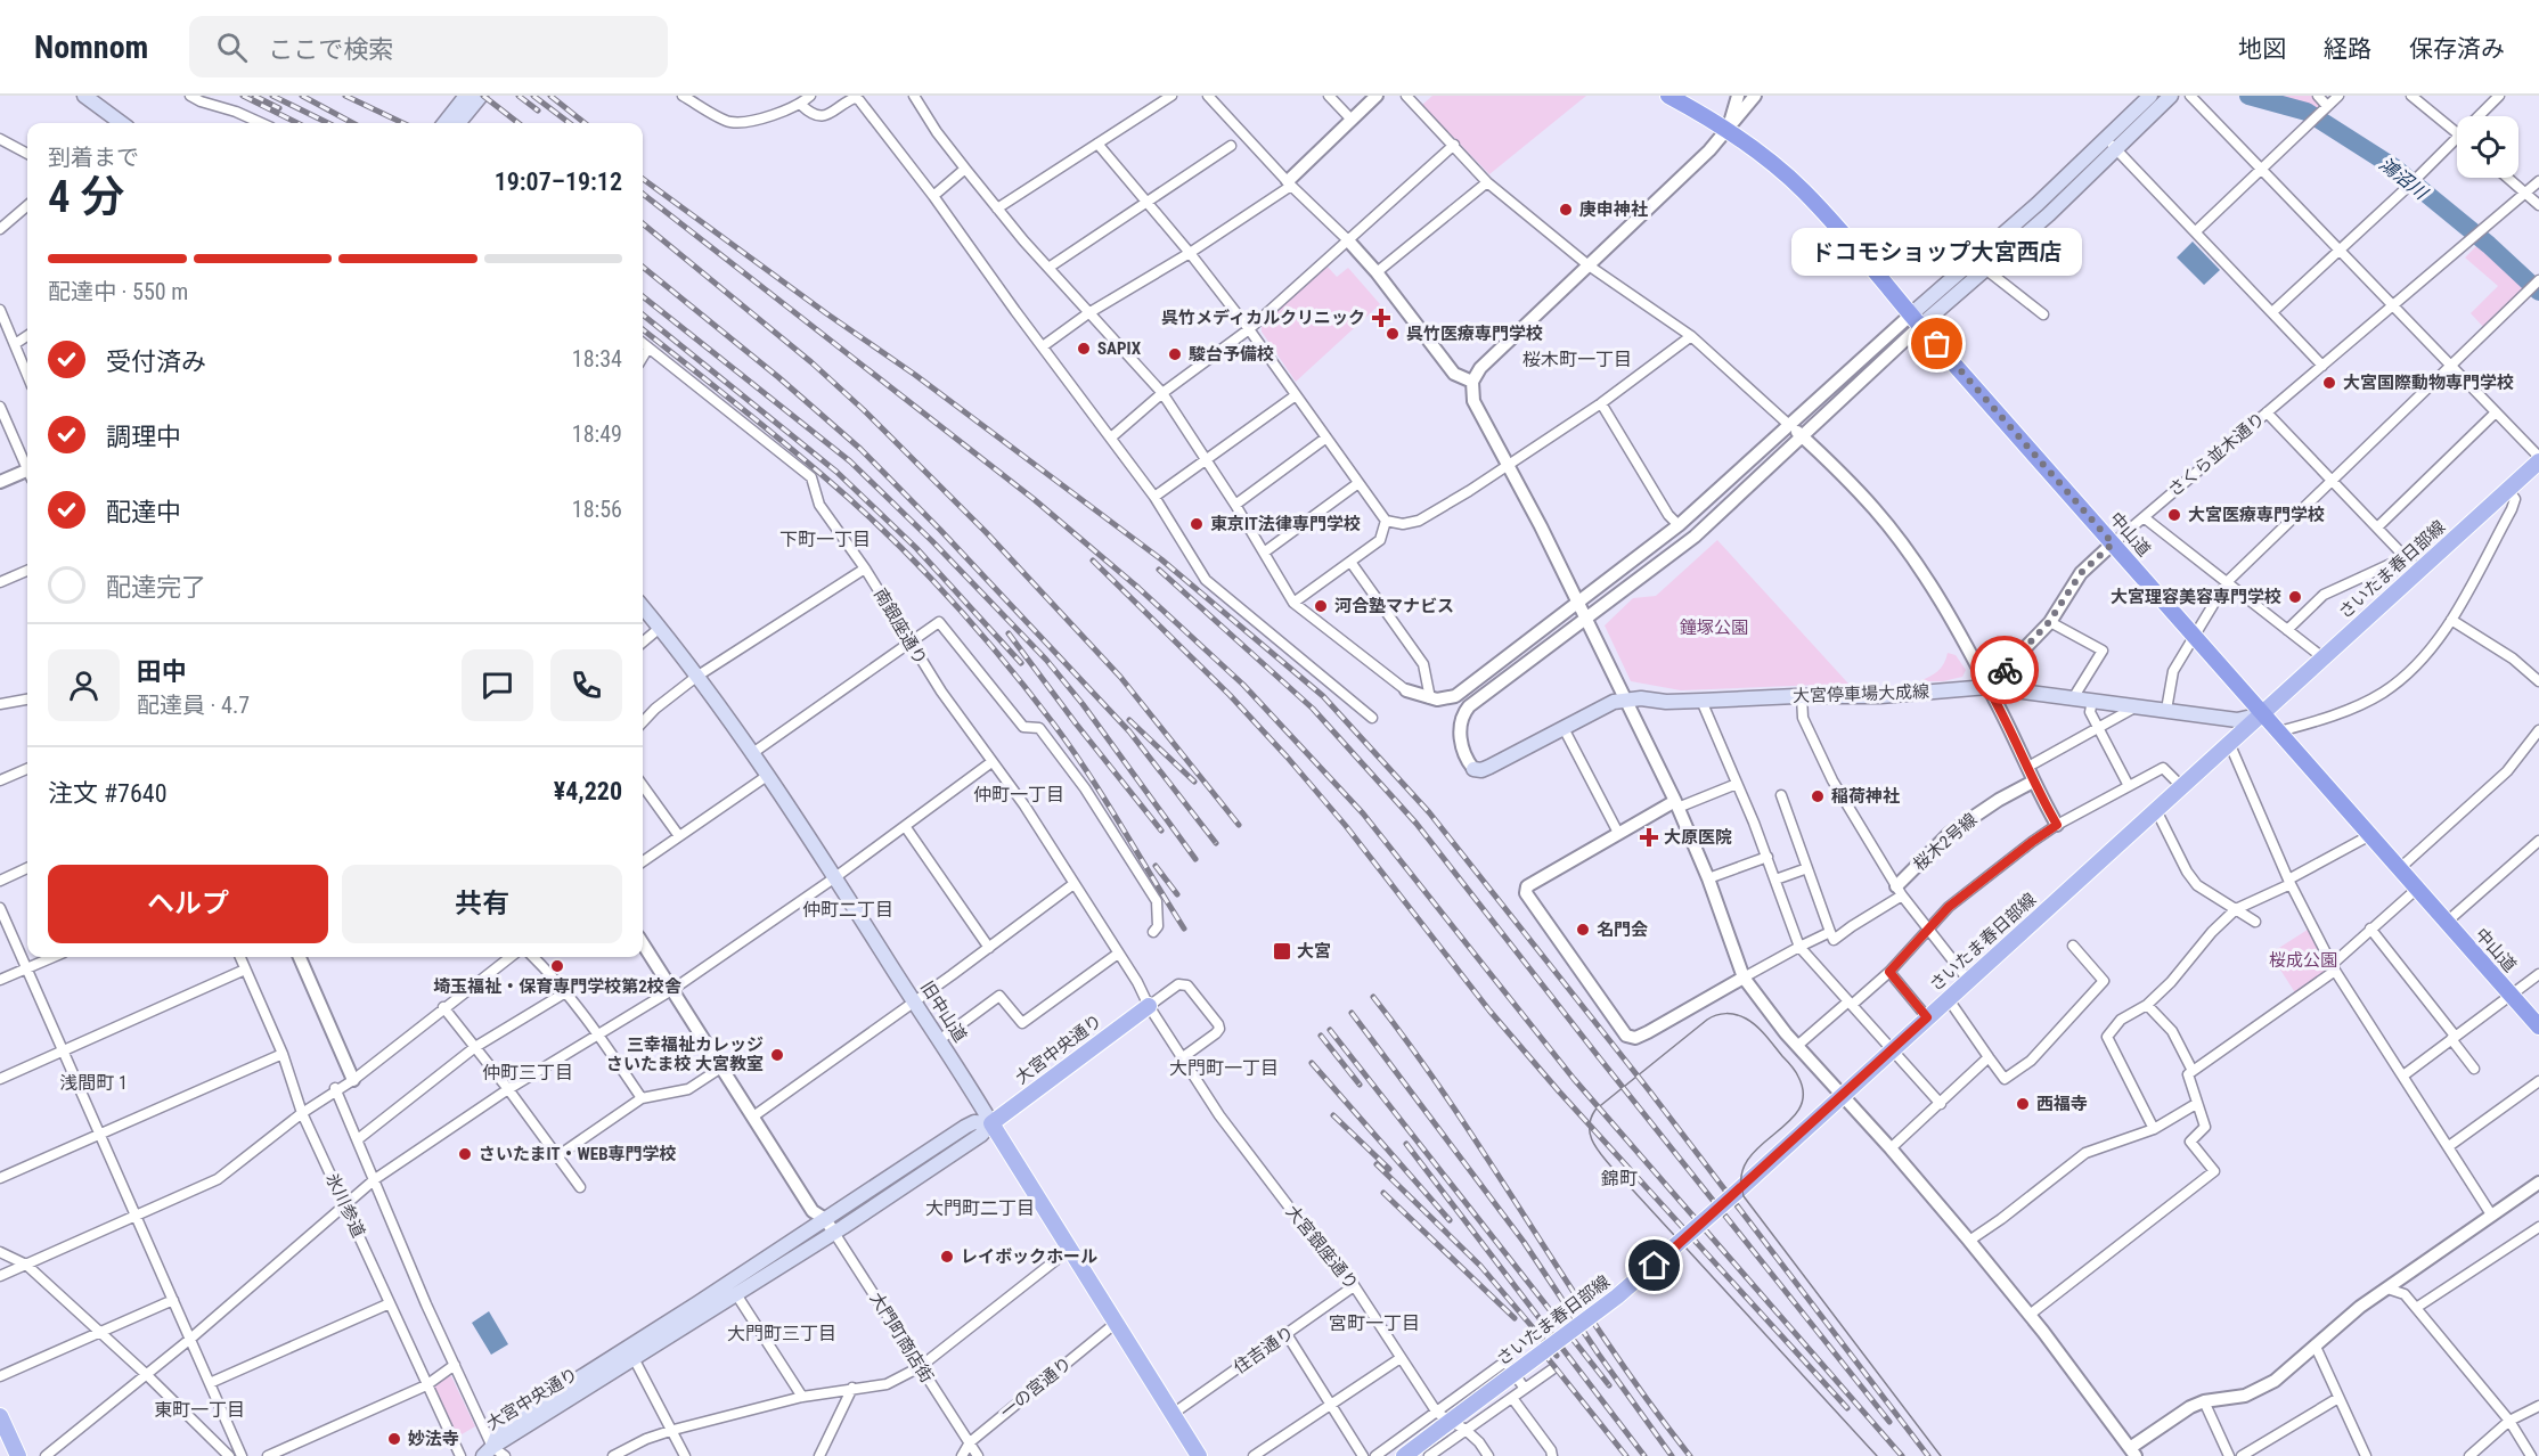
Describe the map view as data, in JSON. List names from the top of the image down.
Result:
{
  "streets": {
    "highway": ["中山道"],
    "main road": [
      "さいたま春日部線",
      "大宮停車場大成線",
      "旧中山道",
      "大宮中央通り"
    ],
    "street": [
      "さくら並木通り",
      "南銀座通り",
      "桜木2号線",
      "氷川参道",
      "大宮銀座通り",
      "大門町商店街",
      "住吉通り",
      "一の宮通り"
    ]
  },
  "crossings": [
    ["さくら並木通り", "中山道"],
    ["さくら並木通り", "大宮停車場大成線"],
    ["中山道", "さいたま春日部線"],
    ["中山道", "大宮停車場大成線"],
    ["さいたま春日部線", "大宮停車場大成線"],
    ["さいたま春日部線", "大宮銀座通り"],
    ["南銀座通り", "大宮中央通り"],
    ["南銀座通り", "大宮銀座通り"],
    ["旧中山道", "大宮中央通り"],
    ["旧中山道", "住吉通り"],
    ["旧中山道", "一の宮通り"],
    ["大宮中央通り", "氷川参道"],
    ["大宮中央通り", "大宮銀座通り"],
    ["大宮中央通り", "大門町商店街"],
    ["大宮銀座通り", "住吉通り"],
    ["大門町商店街", "一の宮通り"]
  ],
  "districts": [
    "桜木町一丁目",
    "下町一丁目",
    "仲町一丁目",
    "仲町二丁目",
    "大門町一丁目",
    "仲町三丁目",
    "浅間町 1",
    "錦町",
    "大門町二丁目",
    "宮町一丁目",
    "大門町三丁目",
    "東町一丁目"
  ],
  "water": ["鴻沼川"],
  "parks": ["鐘塚公園", "桜成公園"],
  "places": {
    "other": [
      "庚申神社",
      "呉竹医療専門学校",
      "ドコモショップ大宮西店",
      "SAPIX",
      "駿台予備校",
      "大宮国際動物専門学校",
      "大宮医療専門学校",
      "東京IT法律専門学校",
      "大宮理容美容専門学校",
      "河合塾マナビス",
      "稲荷神社",
      "名門会",
      "埼玉福祉・保育専門学校第2校舎",
      "三幸福祉カレッジ さいたま校 大宮教室",
      "西福寺",
      "さいたまIT・WEB専門学校",
      "レイボックホール",
      "妙法寺"
    ],
    "health": ["呉竹メディカルクリニック", "大原医院"],
    "transit": ["大宮"]
  },
  "page": {
    "header": "Nomnom",
    "search": "ここで検索",
    "nav": ["地図", "経路", "保存済み"],
    "heading": ["4 分", "到着まで", "19:07–19:12"],
    "panel": [
      "田中",
      "配達員 · 4.7",
      "注文 #7640",
      "¥4,220"
    ],
    "bubble": "ドコモショップ大宮西店",
    "bar": "配達中 · 550 m",
    "list": [
      ["受付済み", "18:34"],
      ["調理中", "18:49"],
      ["配達中", "18:56"],
      "配達完了"
    ],
    "buttons": ["ヘルプ", "共有"]
  }
}
